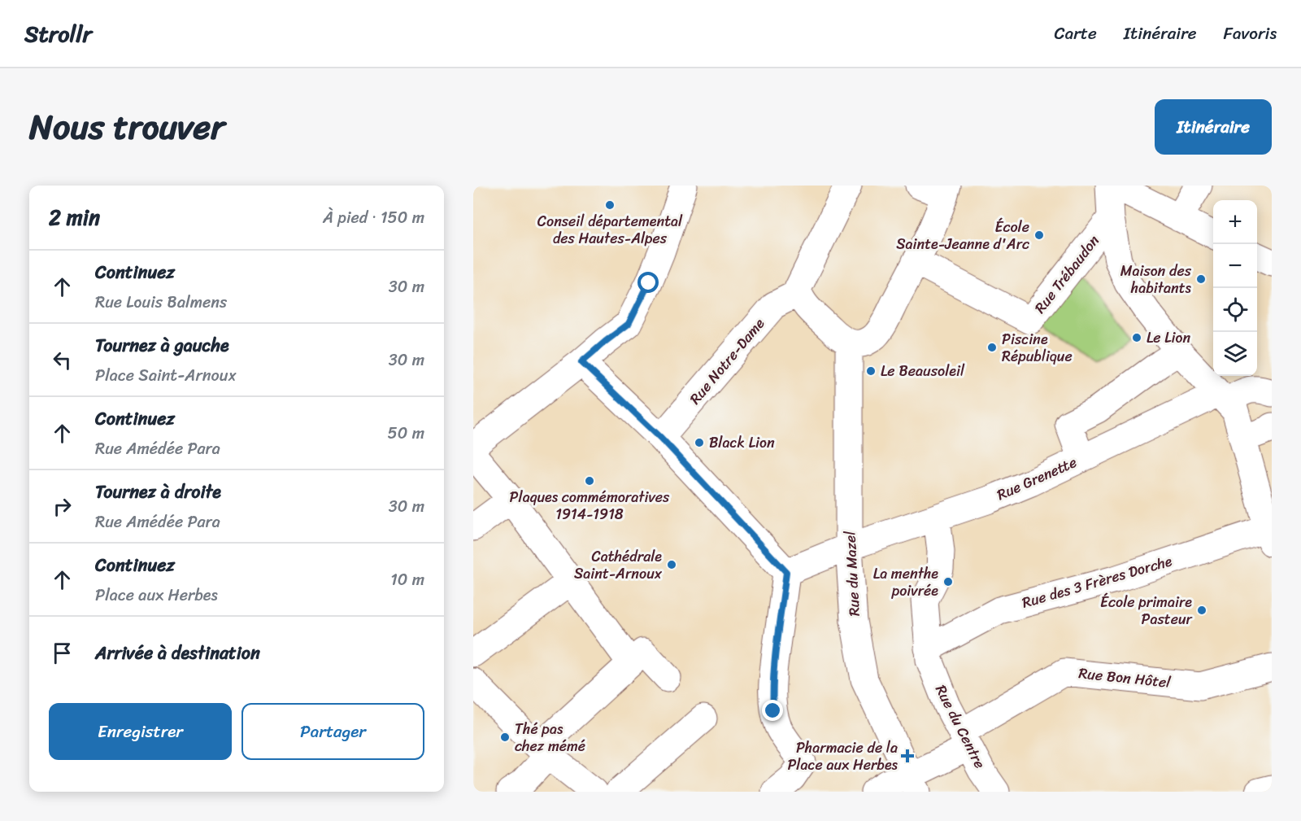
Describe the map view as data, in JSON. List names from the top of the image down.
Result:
{
  "streets": {
    "street": [
      "Rue Trébaudon",
      "Rue Notre-Dame",
      "Rue Grenette",
      "Rue du Mazel",
      "Rue des 3 Frères Dorche",
      "Rue Bon Hôtel",
      "Rue du Centre"
    ]
  },
  "crossings": [
    ["Rue Grenette", "Rue du Mazel"],
    ["Rue Grenette", "Rue du Centre"],
    ["Rue du Mazel", "Rue Bon Hôtel"],
    ["Rue des 3 Frères Dorche", "Rue du Centre"],
    ["Rue Bon Hôtel", "Rue du Centre"]
  ],
  "places": {
    "other": [
      "Conseil départemental des Hautes-Alpes",
      "École Sainte-Jeanne d'Arc",
      "Maison des habitants",
      "Le Lion",
      "Piscine République",
      "Le Beausoleil",
      "Black Lion",
      "Plaques commémoratives 1914-1918",
      "Cathédrale Saint-Arnoux",
      "La menthe poivrée",
      "École primaire Pasteur",
      "Thé pas chez mémé"
    ],
    "health": ["Pharmacie de la Place aux Herbes"]
  },
  "page": {
    "header": "Strollr",
    "nav": ["Carte", "Itinéraire", "Favoris"],
    "title": "Nous trouver",
    "buttons": [
      "Itinéraire",
      ["Enregistrer", "Partager"]
    ],
    "heading": ["2 min", "À pied · 150 m"],
    "map_buttons": ["+", "−"],
    "list": [
      ["Continuez", "Rue Louis Balmens", "30 m"],
      ["Tournez à gauche", "Place Saint-Arnoux", "30 m"],
      ["Continuez", "Rue Amédée Para", "50 m"],
      ["Tournez à droite", "Rue Amédée Para", "30 m"],
      ["Continuez", "Place aux Herbes", "10 m"],
      "Arrivée à destination"
    ]
  }
}
